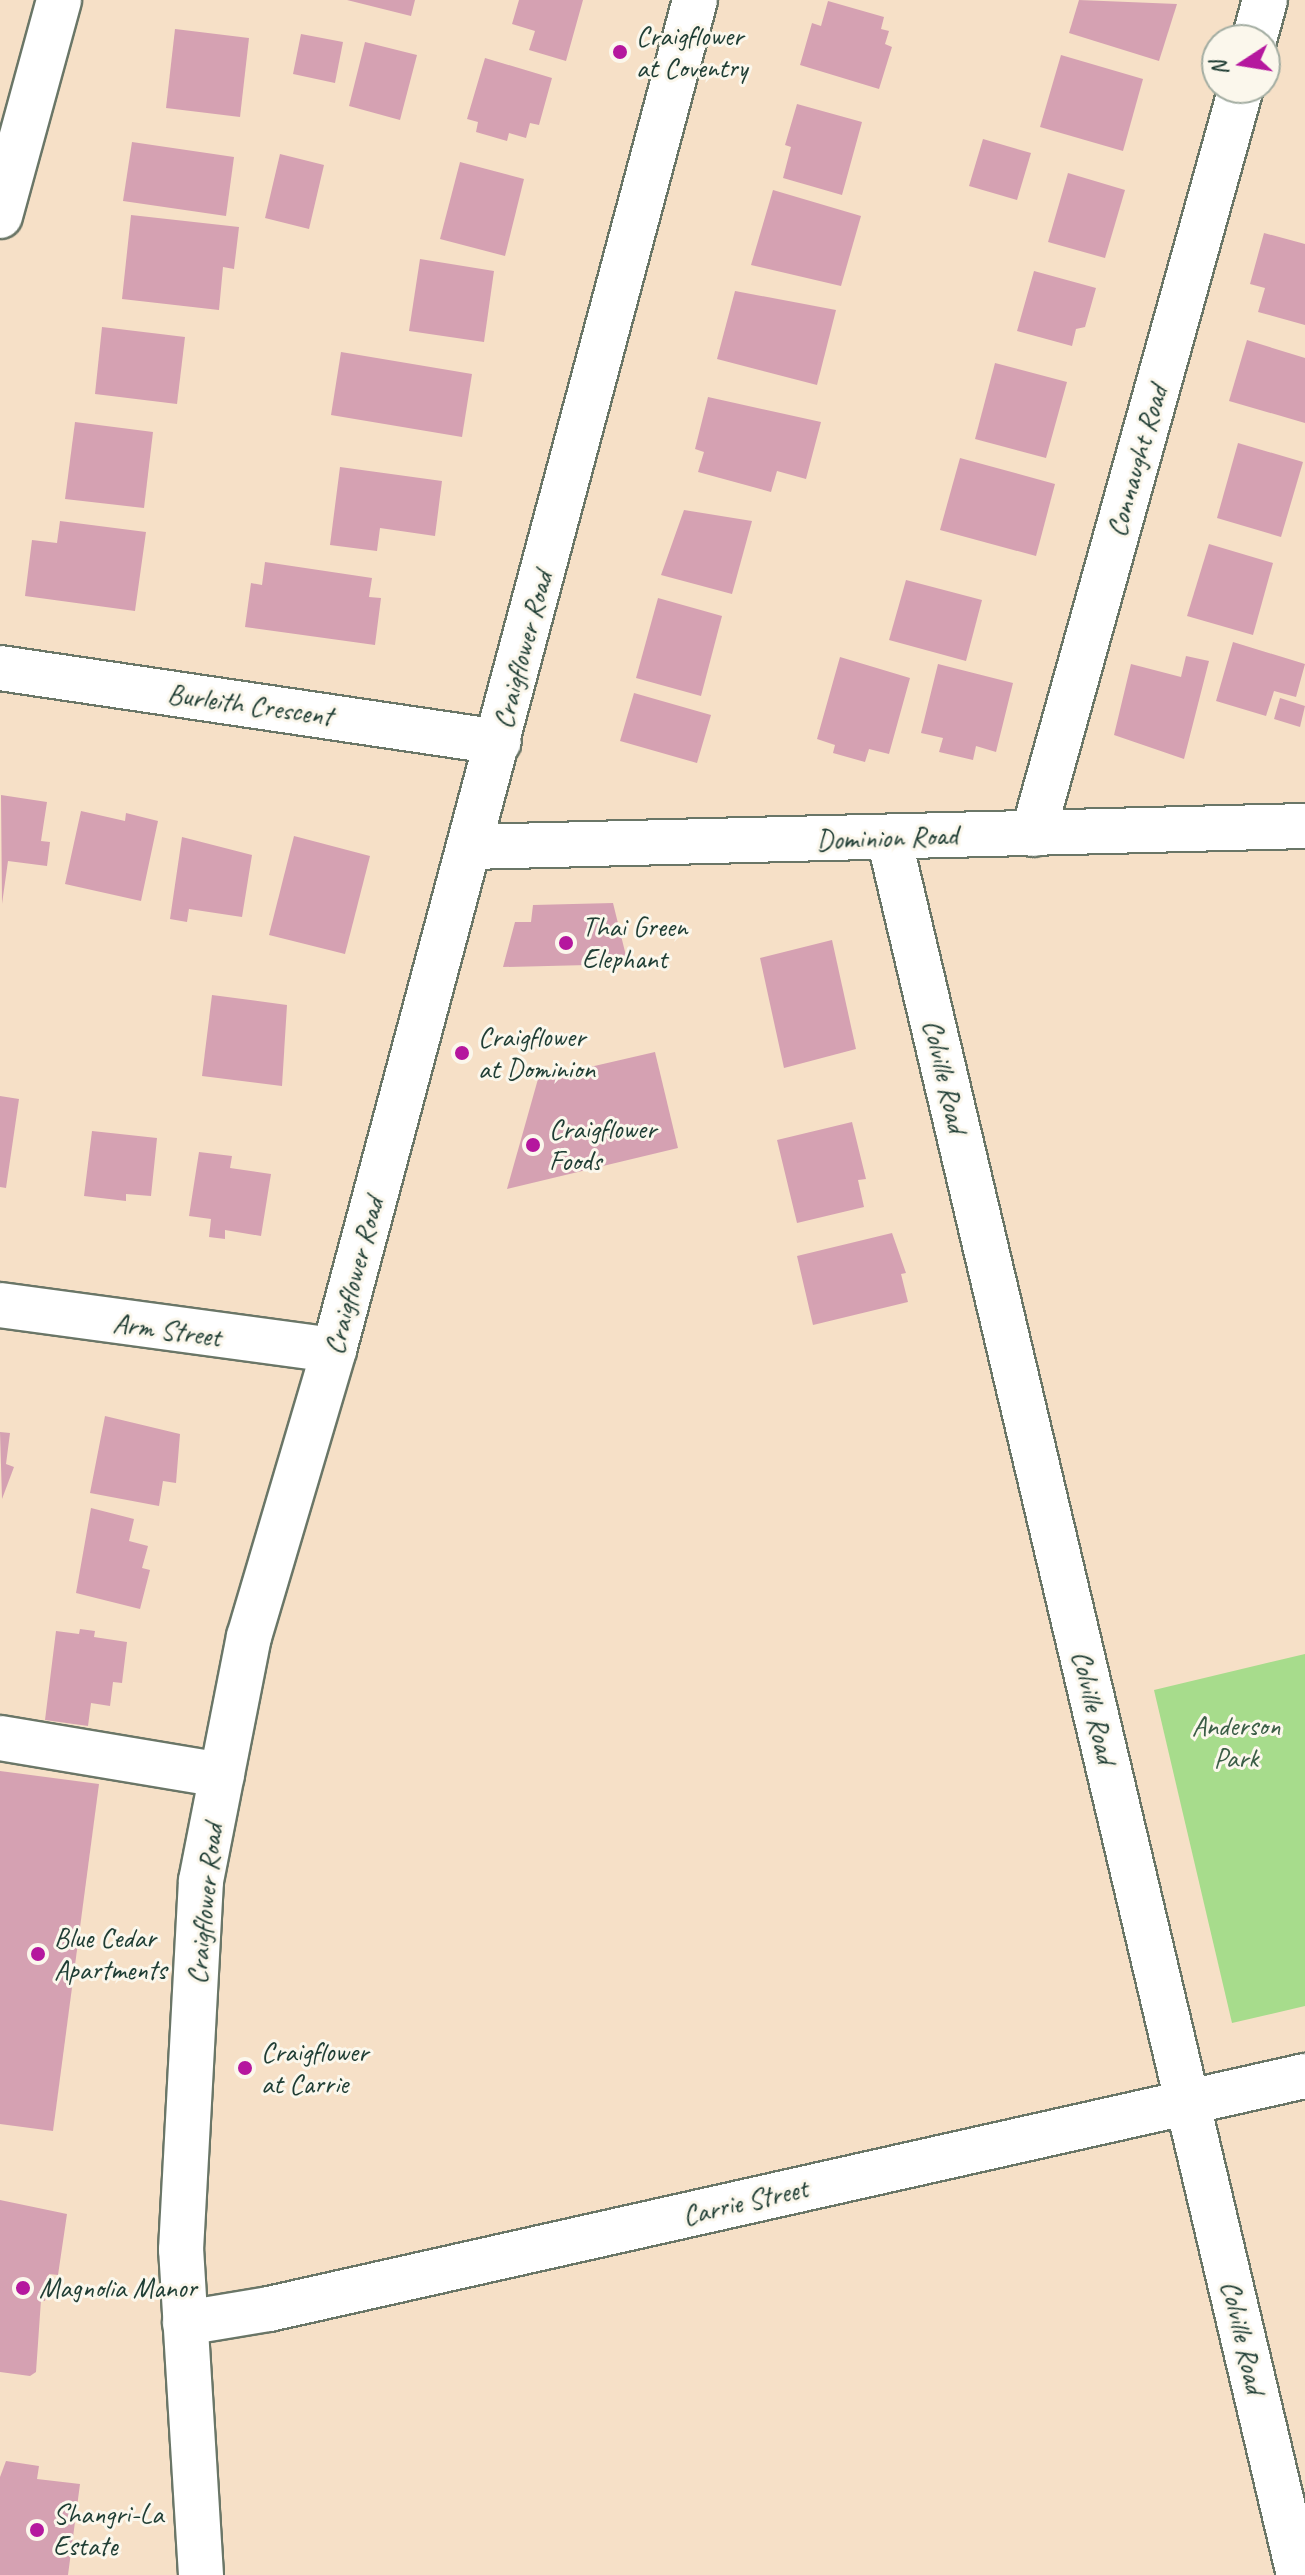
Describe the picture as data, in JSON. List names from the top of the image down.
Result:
{
  "streets": {
    "street": [
      "Connaught Road",
      "Craigflower Road",
      "Burleith Crescent",
      "Dominion Road",
      "Colville Road",
      "Arm Street",
      "Carrie Street"
    ]
  },
  "crossings": [
    ["Connaught Road", "Dominion Road"],
    ["Craigflower Road", "Burleith Crescent"],
    ["Craigflower Road", "Dominion Road"],
    ["Craigflower Road", "Arm Street"],
    ["Craigflower Road", "Carrie Street"],
    ["Dominion Road", "Colville Road"],
    ["Colville Road", "Carrie Street"]
  ],
  "parks": ["Anderson Park"],
  "places": [
    "Craigflower at Coventry",
    "Thai Green Elephant",
    "Craigflower at Dominion",
    "Craigflower Foods",
    "Blue Cedar Apartments",
    "Craigflower at Carrie",
    "Magnolia Manor",
    "Shangri-La Estate"
  ],
  "north": "left"
}
